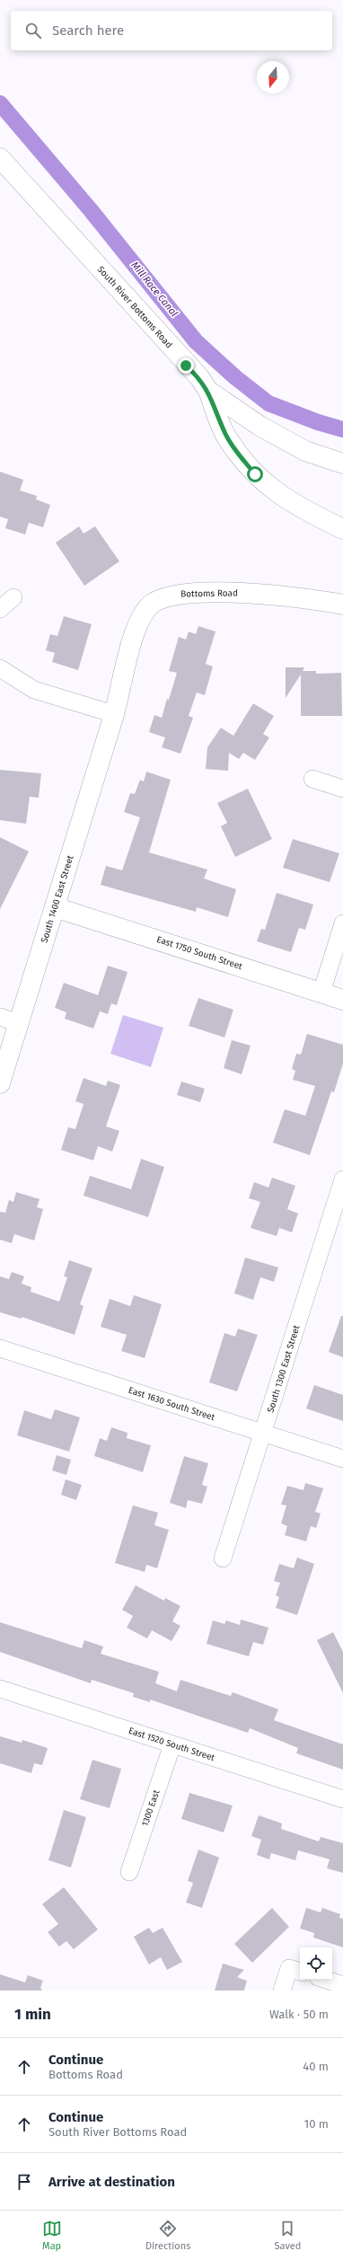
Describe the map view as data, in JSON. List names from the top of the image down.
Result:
{
  "streets": {
    "street": [
      "South River Bottoms Road",
      "Bottoms Road",
      "South 1400 East Street",
      "East 1750 South Street",
      "South 1300 East Street",
      "East 1630 South Street",
      "East 1520 South Street",
      "1300 East"
    ]
  },
  "crossings": [
    ["Bottoms Road", "South 1400 East Street"],
    ["South 1400 East Street", "East 1750 South Street"],
    ["South 1300 East Street", "East 1630 South Street"],
    ["East 1520 South Street", "1300 East"]
  ],
  "water": ["Mill Race Canal"],
  "north": "bottom",
  "page": {
    "search": "Search here",
    "heading": ["1 min", "Walk · 50 m"],
    "list": [
      ["Continue", "Bottoms Road", "40 m"],
      ["Continue", "South River Bottoms Road", "10 m"],
      "Arrive at destination"
    ],
    "nav": ["Map", "Directions", "Saved"]
  }
}
